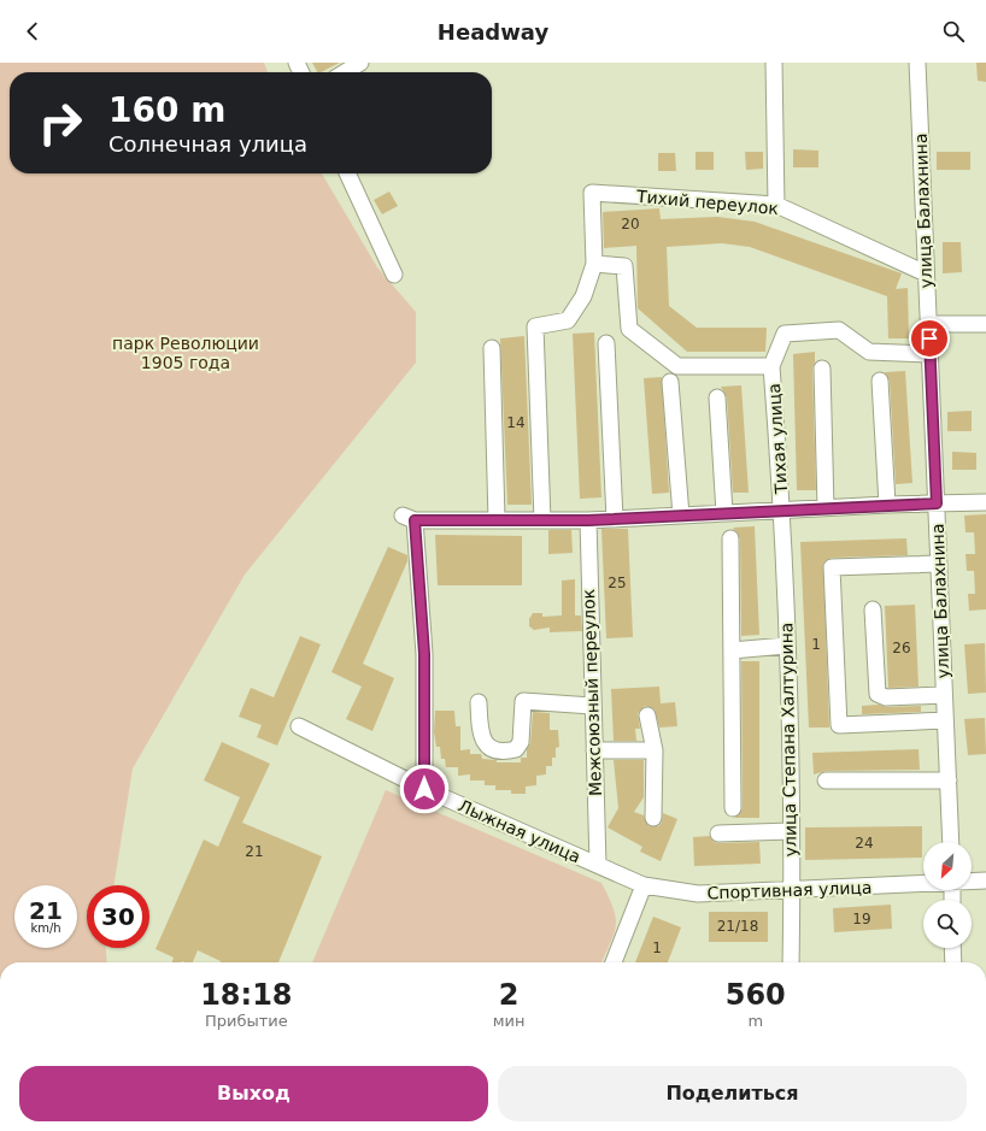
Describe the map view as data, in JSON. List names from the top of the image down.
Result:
{
  "streets": {
    "street": [
      "Тихий переулок",
      "улица Балахнина",
      "Тихая улица",
      "Межсоюзный переулок",
      "улица Степана Халтурина",
      "Лыжная улица",
      "Спортивная улица"
    ]
  },
  "crossings": [
    ["Тихий переулок", "улица Балахнина"],
    ["Тихая улица", "улица Степана Халтурина"],
    ["Межсоюзный переулок", "Лыжная улица"],
    ["Межсоюзный переулок", "Спортивная улица"],
    ["улица Степана Халтурина", "Спортивная улица"],
    ["Лыжная улица", "Спортивная улица"]
  ],
  "parks": ["парк Революции 1905 года"],
  "house_numbers": [
    "20",
    "14",
    "25",
    "1",
    "26",
    "24",
    "21",
    "19",
    "21/18",
    "1"
  ],
  "north": "bottom left",
  "page": {
    "header": "Headway",
    "turn": ["160 m", "Солнечная улица"],
    "speed": "21 km/h",
    "limit": "30",
    "eta": [
      "18:18",
      "Прибытие",
      "2",
      "мин",
      "560",
      "m"
    ],
    "buttons": ["Выход", "Поделиться"]
  }
}
